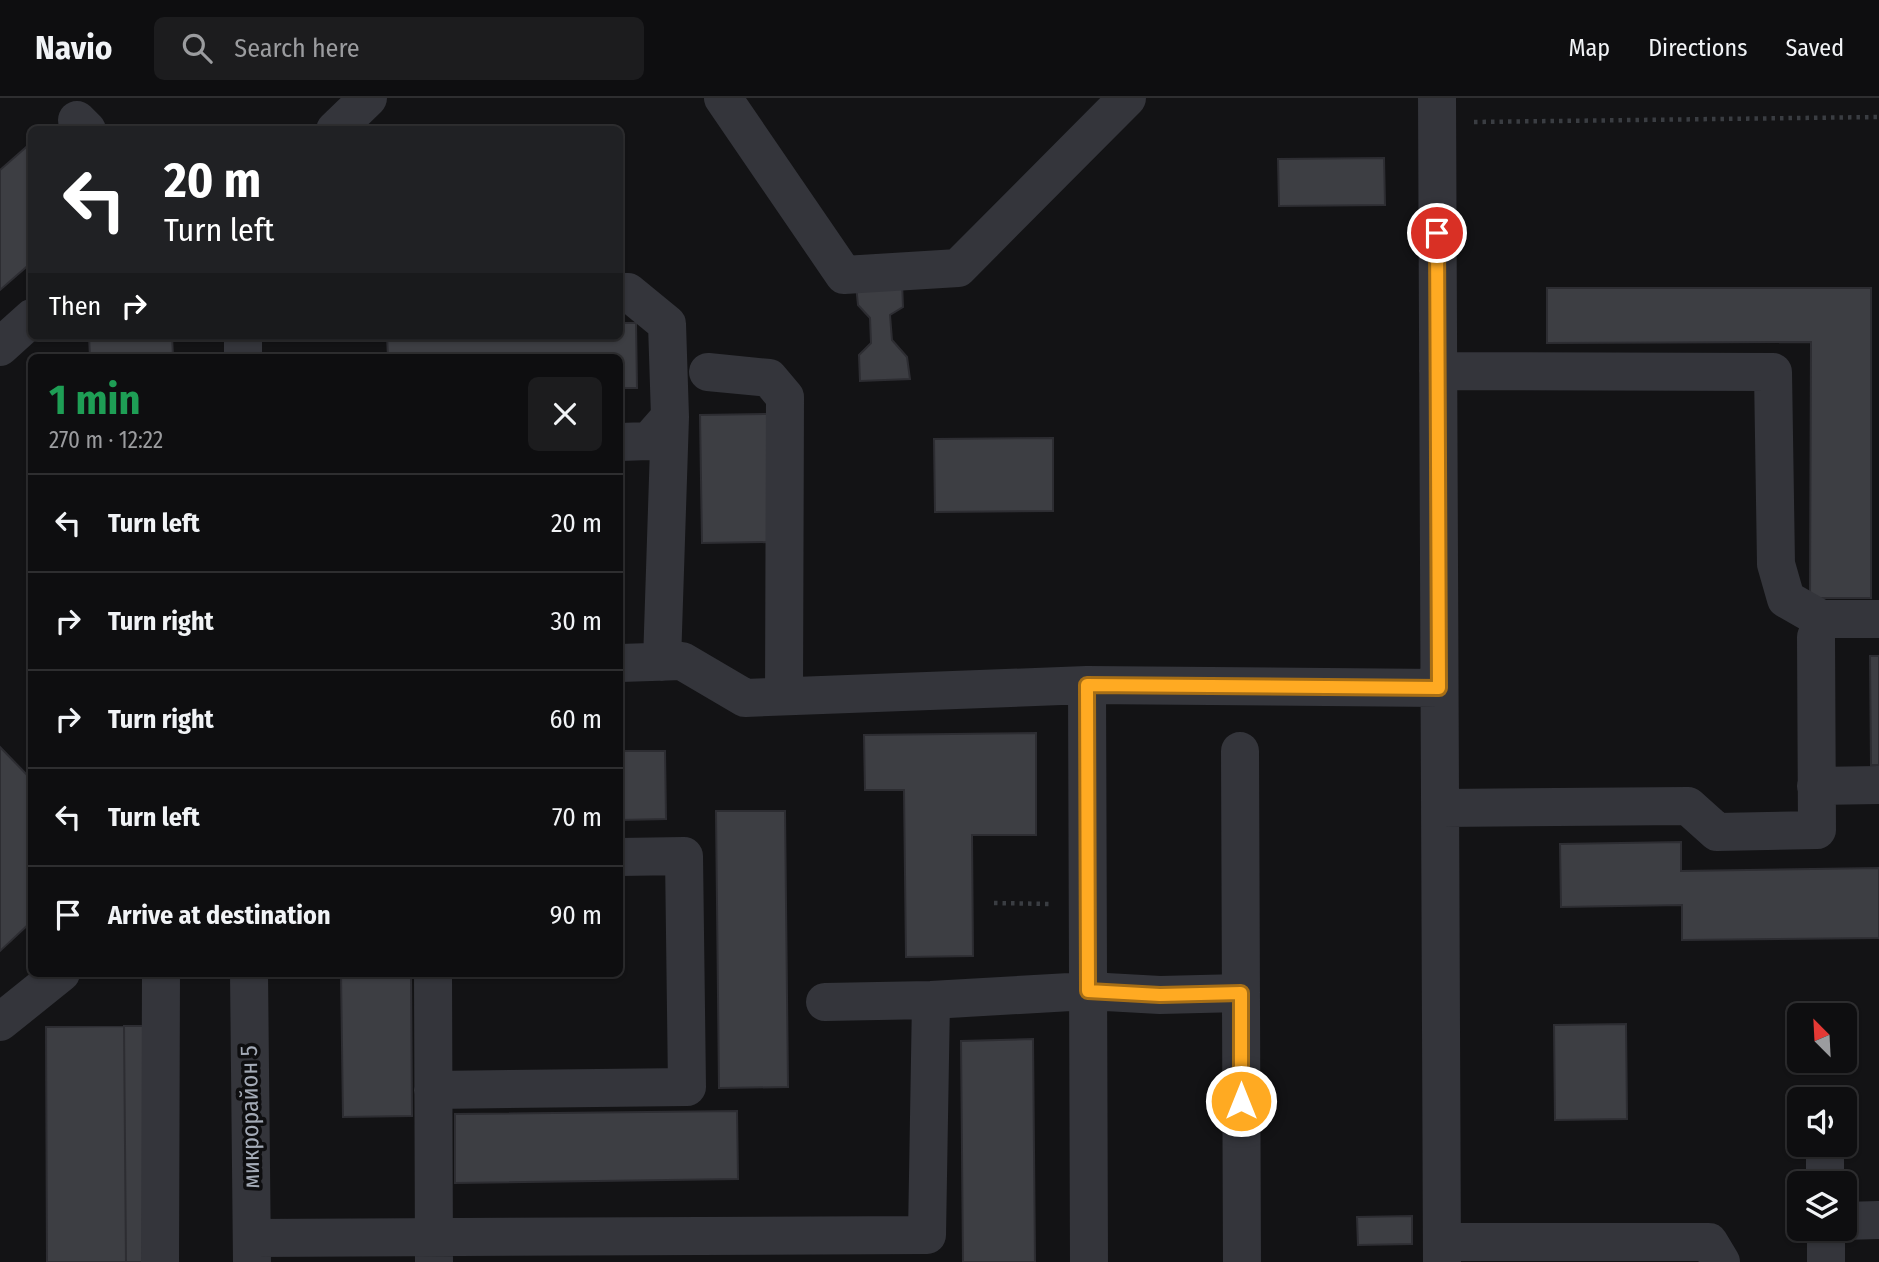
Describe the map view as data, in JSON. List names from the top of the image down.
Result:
{
  "streets": {
    "street": ["микрорайон 5"]
  },
  "north": "top left",
  "page": {
    "header": "Navio",
    "search": "Search here",
    "nav": ["Map", "Directions", "Saved"],
    "turn": ["20 m", "Turn left"],
    "then": "Then",
    "heading": ["1 min", "270 m · 12:22"],
    "list": [
      {
        "name": "Turn left",
        "value": "20 m"
      },
      {
        "name": "Turn right",
        "value": "30 m"
      },
      {
        "name": "Turn right",
        "value": "60 m"
      },
      {
        "name": "Turn left",
        "value": "70 m"
      },
      {
        "name": "Arrive at destination",
        "value": "90 m"
      }
    ]
  }
}
